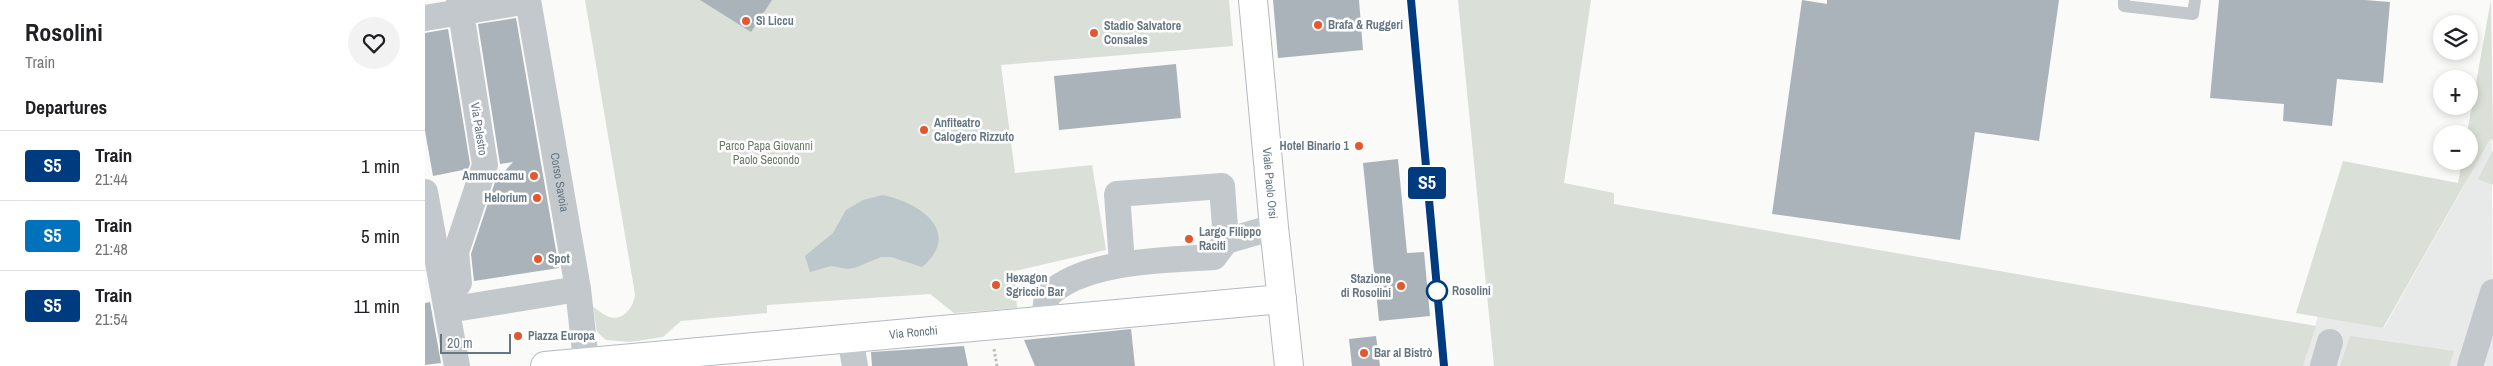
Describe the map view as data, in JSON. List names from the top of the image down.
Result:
{
  "streets": {
    "street": [
      "Via Palestro",
      "Corso Savoia",
      "Viale Paolo Orsi",
      "Via Ronchi"
    ]
  },
  "crossings": [
    ["Corso Savoia", "Via Ronchi"],
    ["Viale Paolo Orsi", "Via Ronchi"]
  ],
  "parks": ["Parco Papa Giovanni Paolo Secondo"],
  "places": [
    "Sì Liccu",
    "Brafa & Ruggeri",
    "Stadio Salvatore Consales",
    "Anfiteatro Calogero Rizzuto",
    "Hotel Binario 1",
    "Ammuccamu",
    "Helorium",
    "Largo Filippo Raciti",
    "Spot",
    "Hexagon Sgriccio Bar",
    "Stazione di Rosolini",
    "Rosolini",
    "Piazza Europa",
    "Bar al Bistrò"
  ],
  "scale_bar": "20 m",
  "page": {
    "heading": [
      ["Rosolini", "Train"],
      "Departures"
    ],
    "on_map": "S5",
    "map_buttons": ["+", "−"],
    "list": [
      {
        "mark": "S5",
        "name": "Train",
        "note": "21:44",
        "value": "1 min"
      },
      {
        "mark": "S5",
        "name": "Train",
        "note": "21:48",
        "value": "5 min"
      },
      {
        "mark": "S5",
        "name": "Train",
        "note": "21:54",
        "value": "11 min"
      }
    ],
    "scale": "20 m"
  }
}
